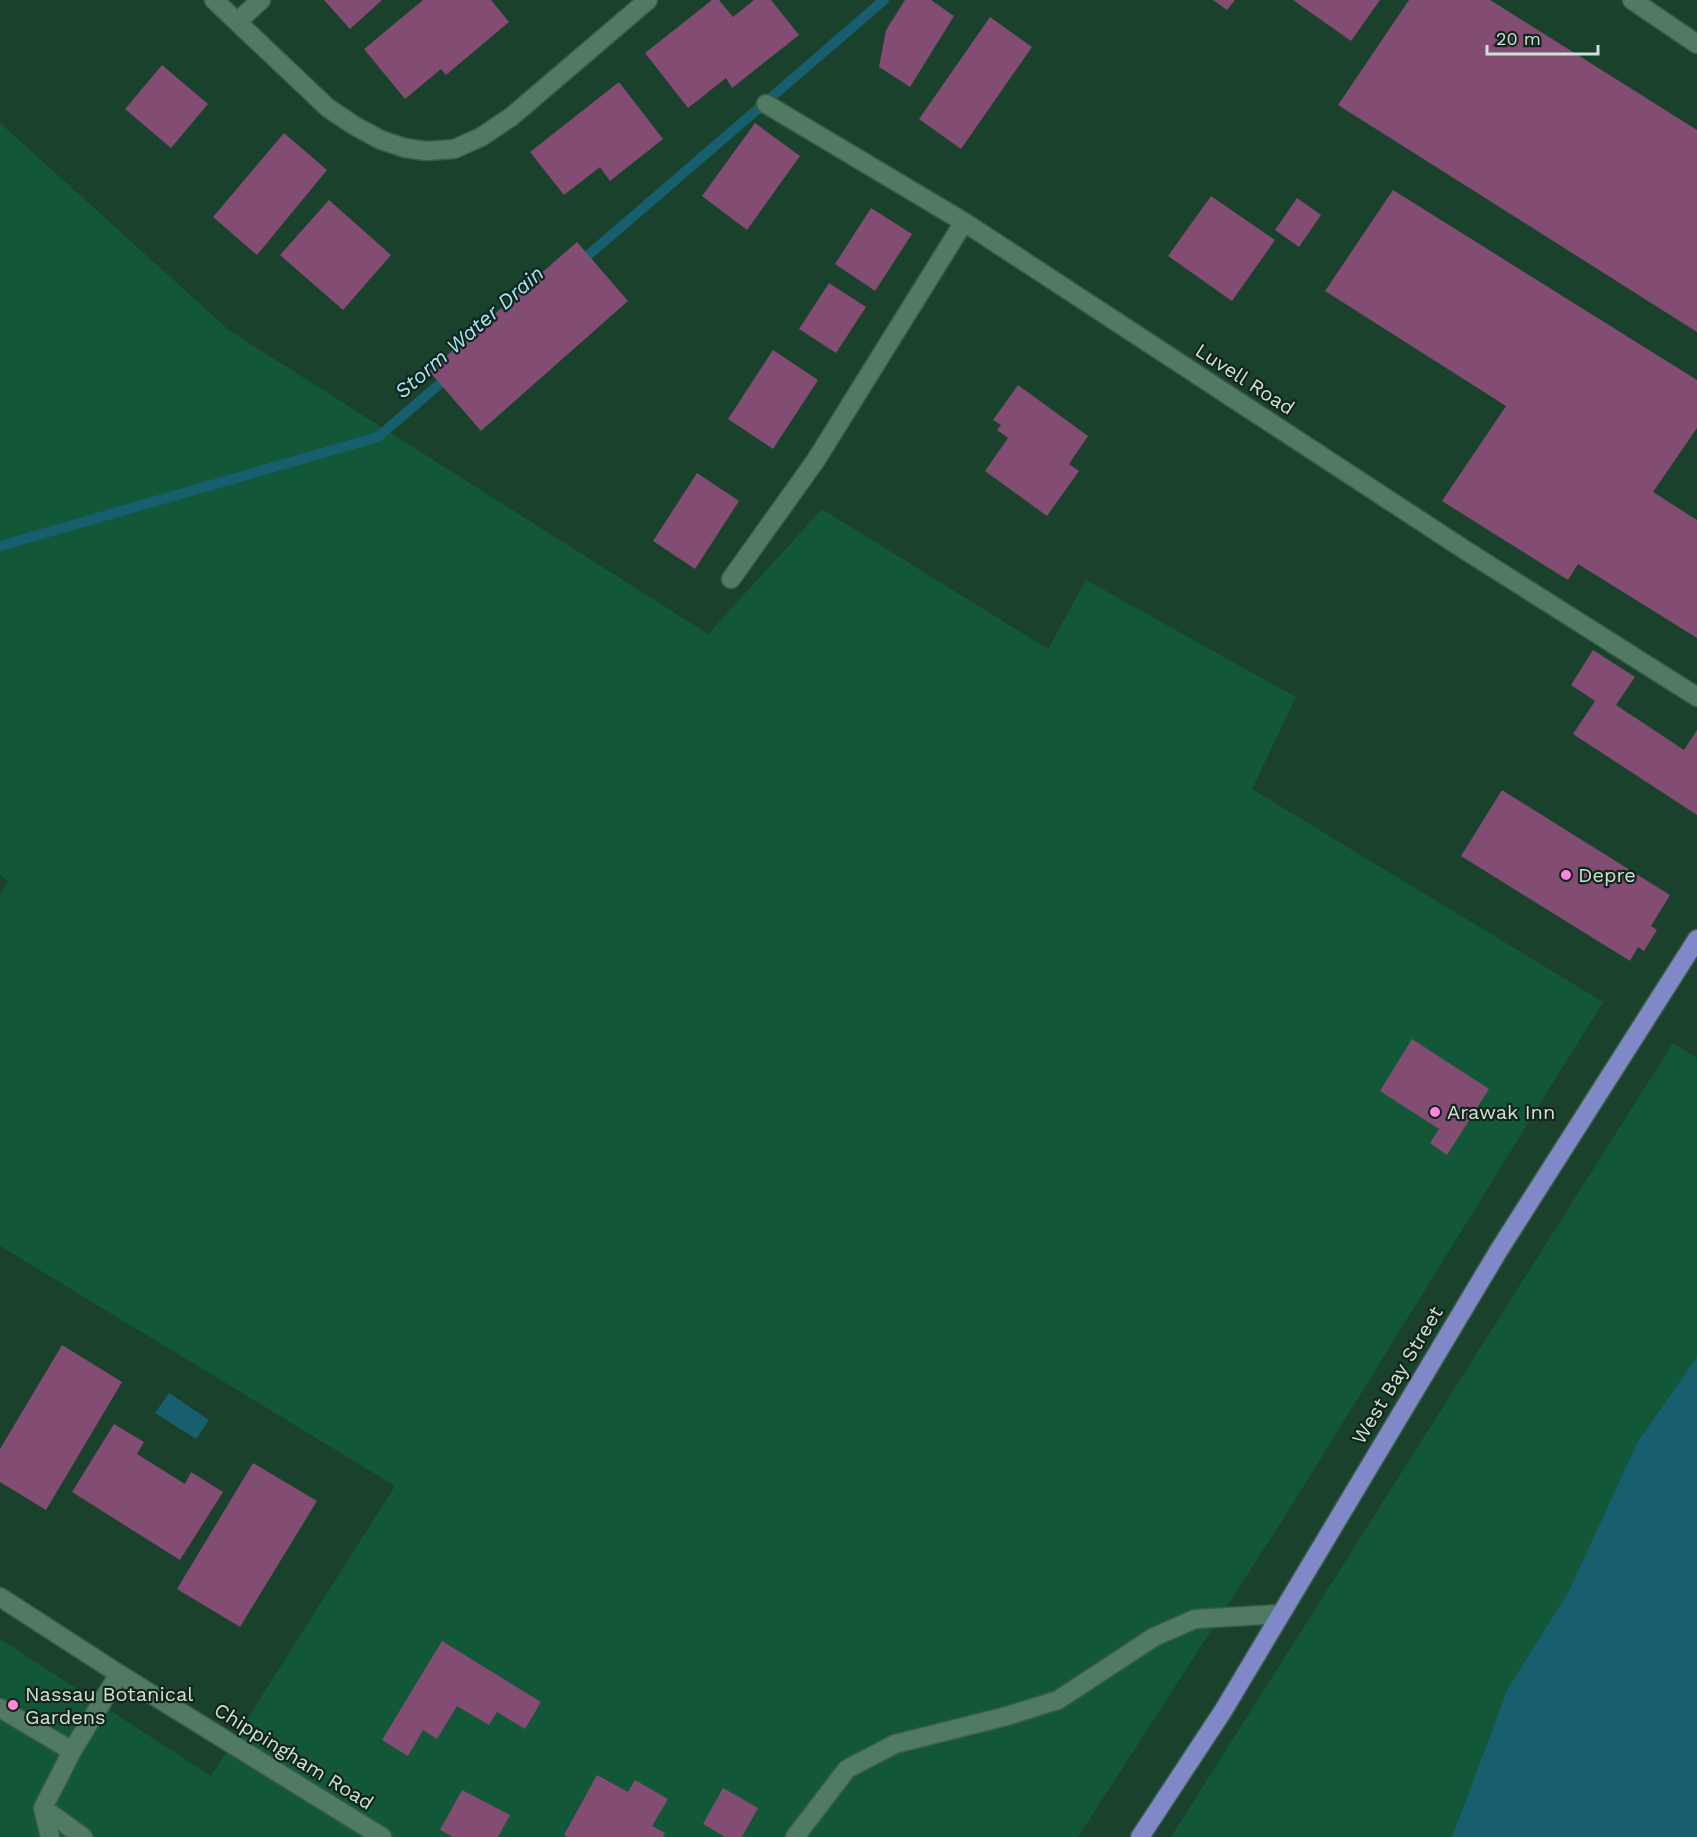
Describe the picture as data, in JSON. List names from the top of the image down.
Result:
{
  "streets": {
    "highway": ["West Bay Street"],
    "street": ["Luvell Road", "Chippingham Road"]
  },
  "water": ["Storm Water Drain"],
  "places": ["Depre", "Arawak Inn", "Nassau Botanical Gardens"],
  "scale_bar": "20 m"
}
